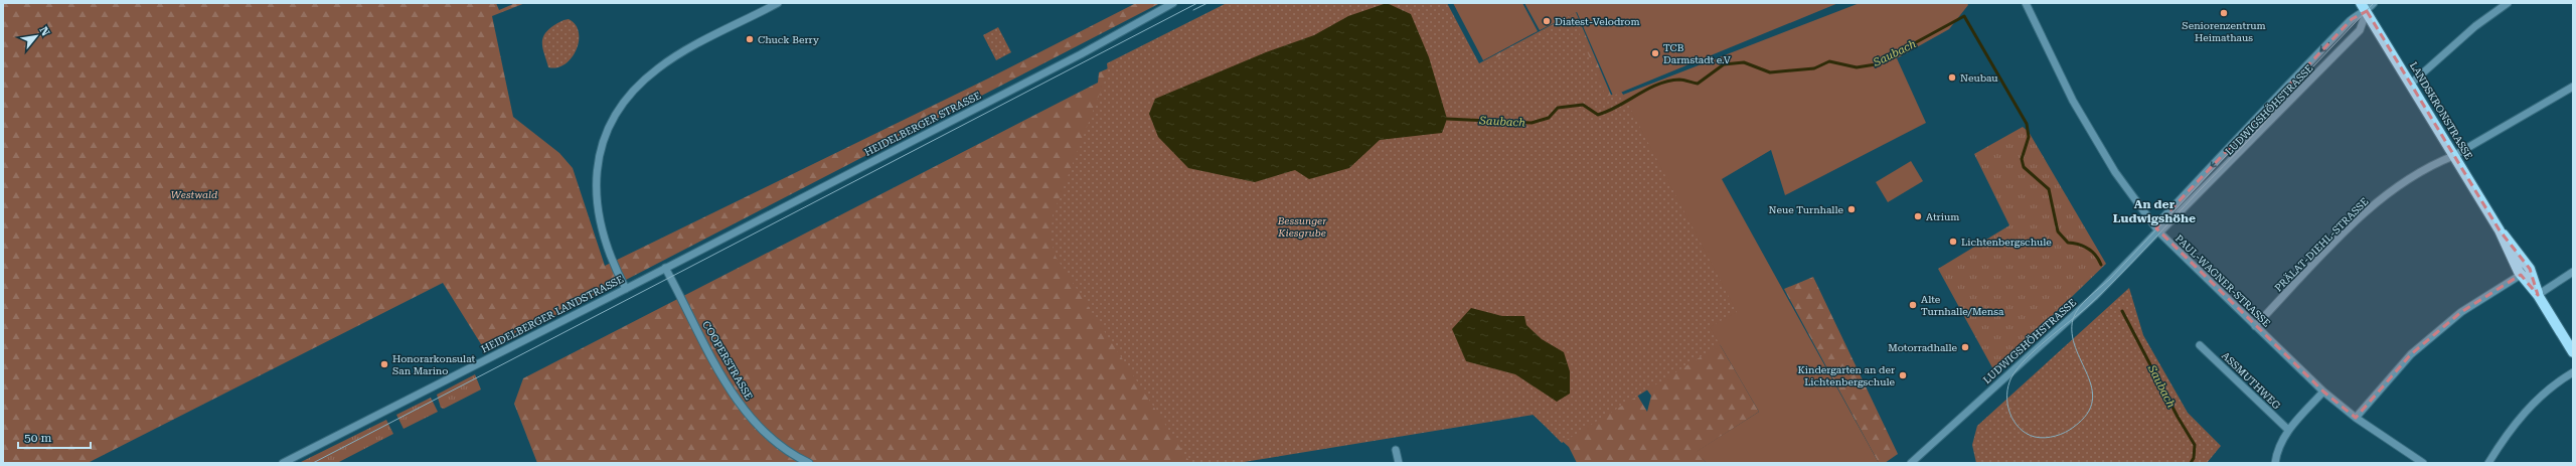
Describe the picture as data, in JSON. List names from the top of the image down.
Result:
{
  "streets": {
    "main road": ["LANDSKRONSTRASSE"],
    "street": [
      "LUDWIGSHÖHSTRASSE",
      "HEIDELBERGER STRASSE",
      "PRÄLAT-DIEHL-STRASSE",
      "PAUL-WAGNER-STRASSE",
      "HEIDELBERGER LANDSTRASSE",
      "COOPERSTRASSE",
      "ASSMUTHWEG"
    ]
  },
  "crossings": [
    ["LUDWIGSHÖHSTRASSE", "LANDSKRONSTRASSE"],
    ["LUDWIGSHÖHSTRASSE", "PAUL-WAGNER-STRASSE"],
    ["LANDSKRONSTRASSE", "PRÄLAT-DIEHL-STRASSE"],
    ["HEIDELBERGER STRASSE", "HEIDELBERGER LANDSTRASSE"],
    ["PRÄLAT-DIEHL-STRASSE", "PAUL-WAGNER-STRASSE"],
    ["HEIDELBERGER LANDSTRASSE", "COOPERSTRASSE"]
  ],
  "districts": ["An der Ludwigshöhe"],
  "water": ["Saubach"],
  "parks": ["Westwald", "Bessunger Kiesgrube"],
  "places": [
    "Seniorenzentrum Heimathaus",
    "Diatest-Velodrom",
    "Chuck Berry",
    "TCB Darmstadt e.V",
    "Neubau",
    "Neue Turnhalle",
    "Atrium",
    "Lichtenbergschule",
    "Alte Turnhalle/Mensa",
    "Motorradhalle",
    "Honorarkonsulat San Marino",
    "Kindergarten an der Lichtenbergschule"
  ],
  "scale_bar": "50 m",
  "north": "top right"
}
